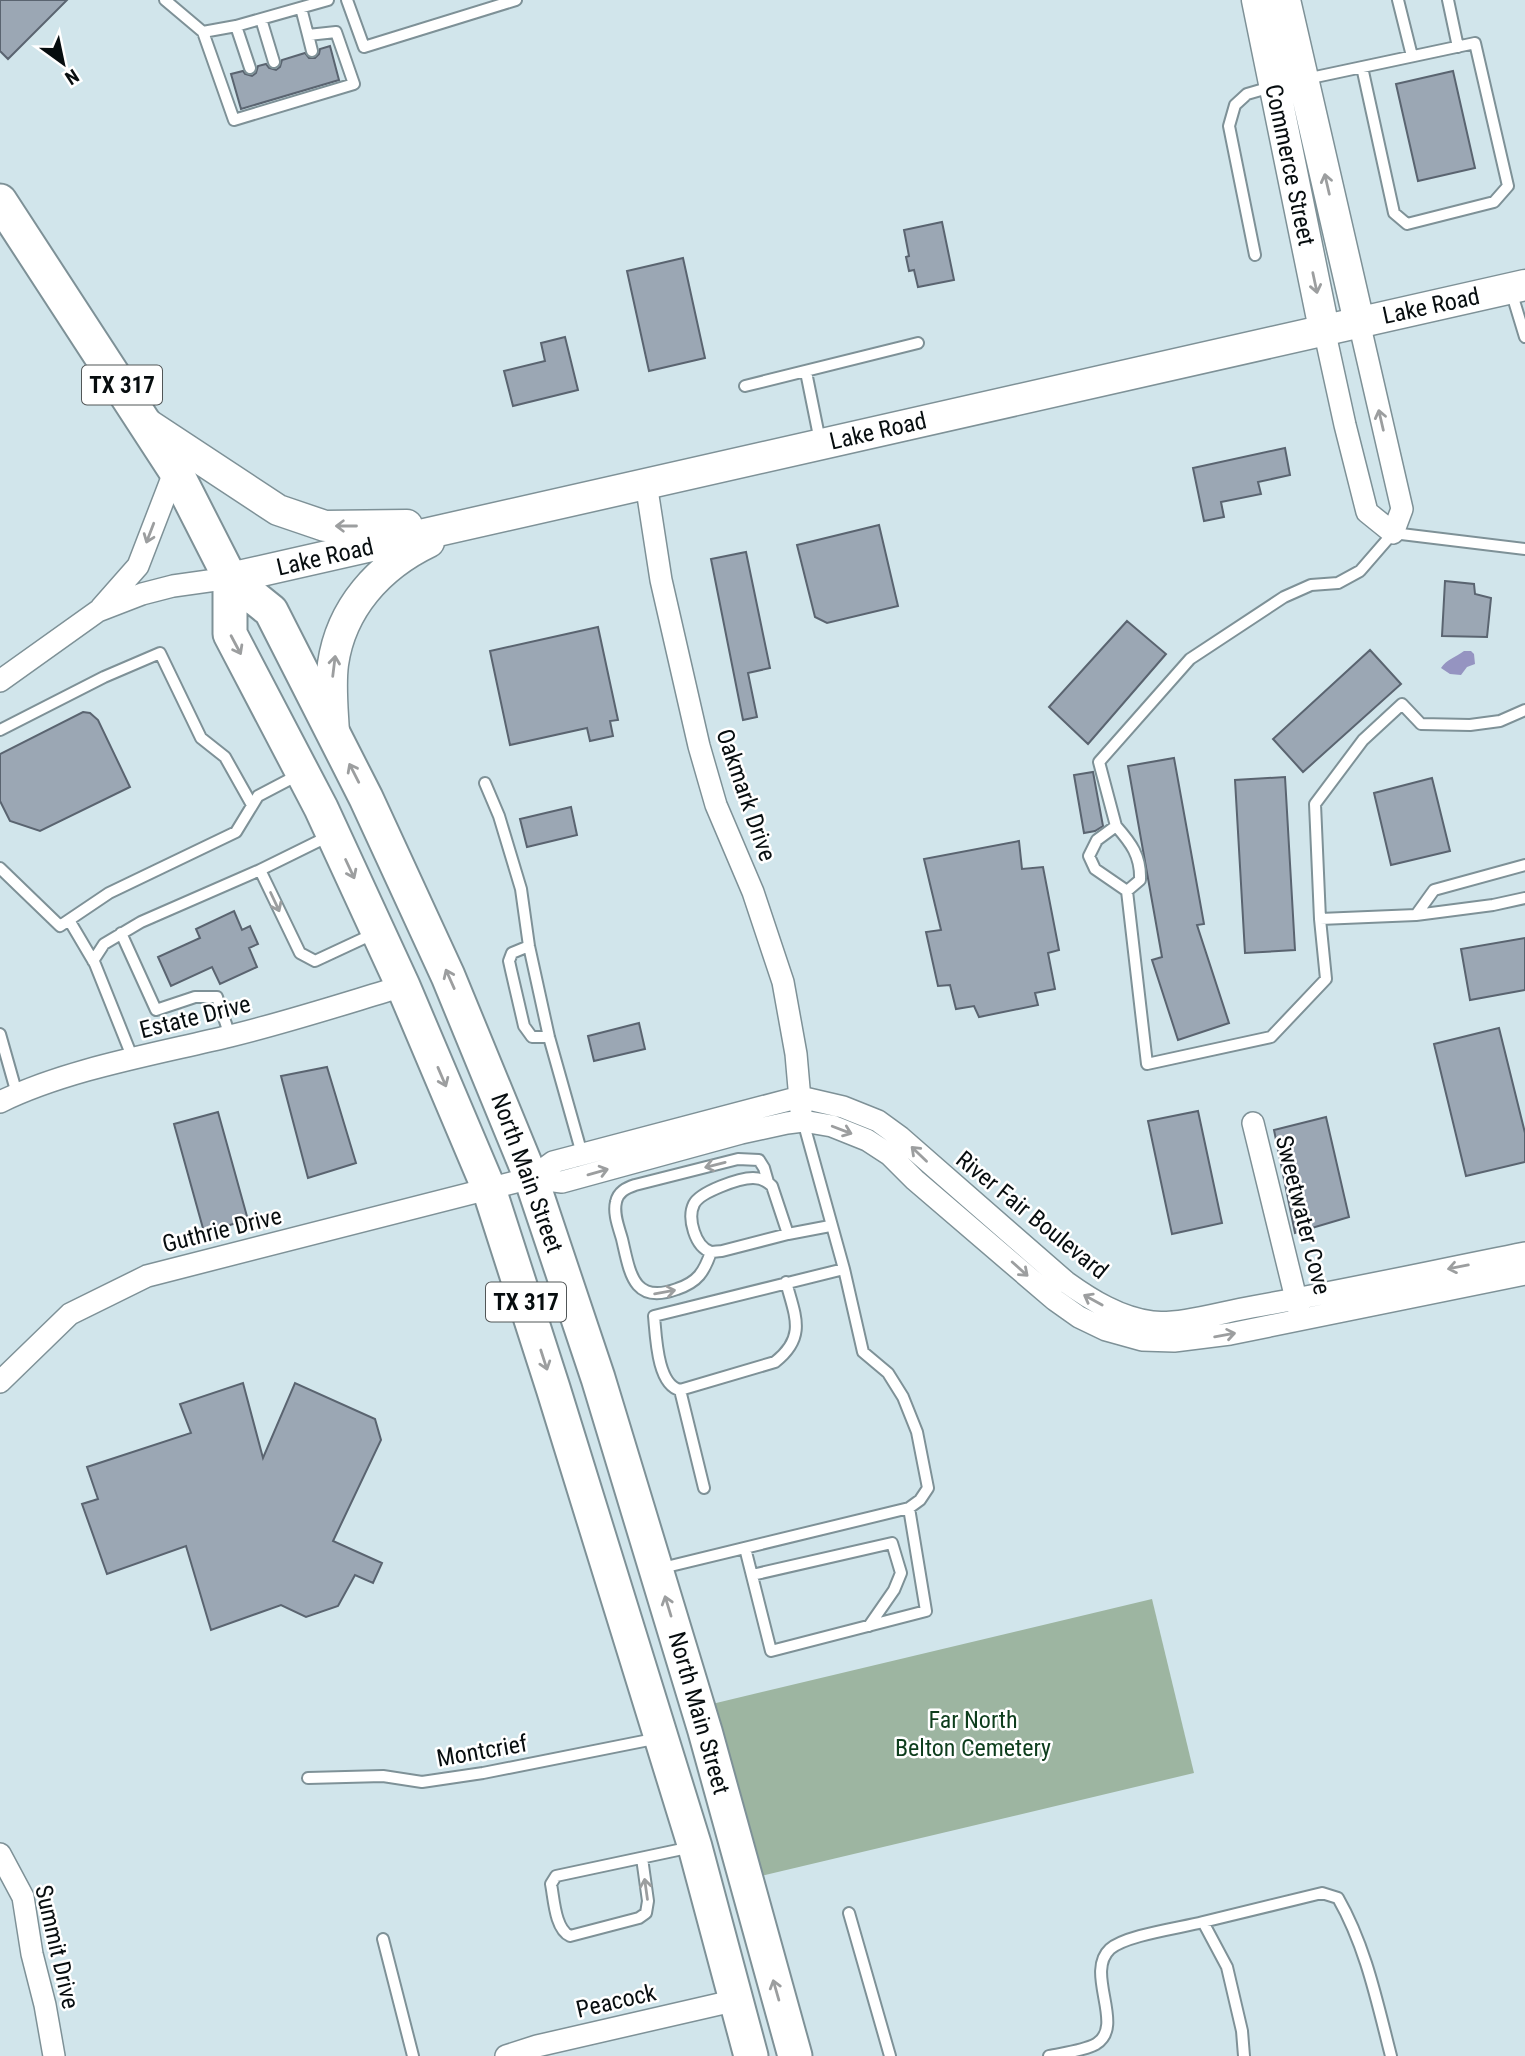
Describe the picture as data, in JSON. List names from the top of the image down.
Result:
{
  "streets": {
    "main road": [
      "Commerce Street",
      "Lake Road",
      "TX 317",
      "North Main Street"
    ],
    "street": [
      "Oakmark Drive",
      "Estate Drive",
      "River Fair Boulevard",
      "Sweetwater Cove",
      "Guthrie Drive",
      "Summit Drive",
      "Peacock"
    ],
    "lane": ["Montcrief"]
  },
  "crossings": [
    ["Commerce Street", "Lake Road"],
    ["Lake Road", "Oakmark Drive"],
    ["Lake Road", "North Main Street"],
    ["Oakmark Drive", "River Fair Boulevard"],
    ["Estate Drive", "North Main Street"],
    ["North Main Street", "River Fair Boulevard"],
    ["North Main Street", "Guthrie Drive"],
    ["North Main Street", "Montcrief"],
    ["North Main Street", "Peacock"],
    ["River Fair Boulevard", "Sweetwater Cove"],
    ["River Fair Boulevard", "Guthrie Drive"]
  ],
  "parks": ["Far North Belton Cemetery"],
  "north": "bottom right"
}
